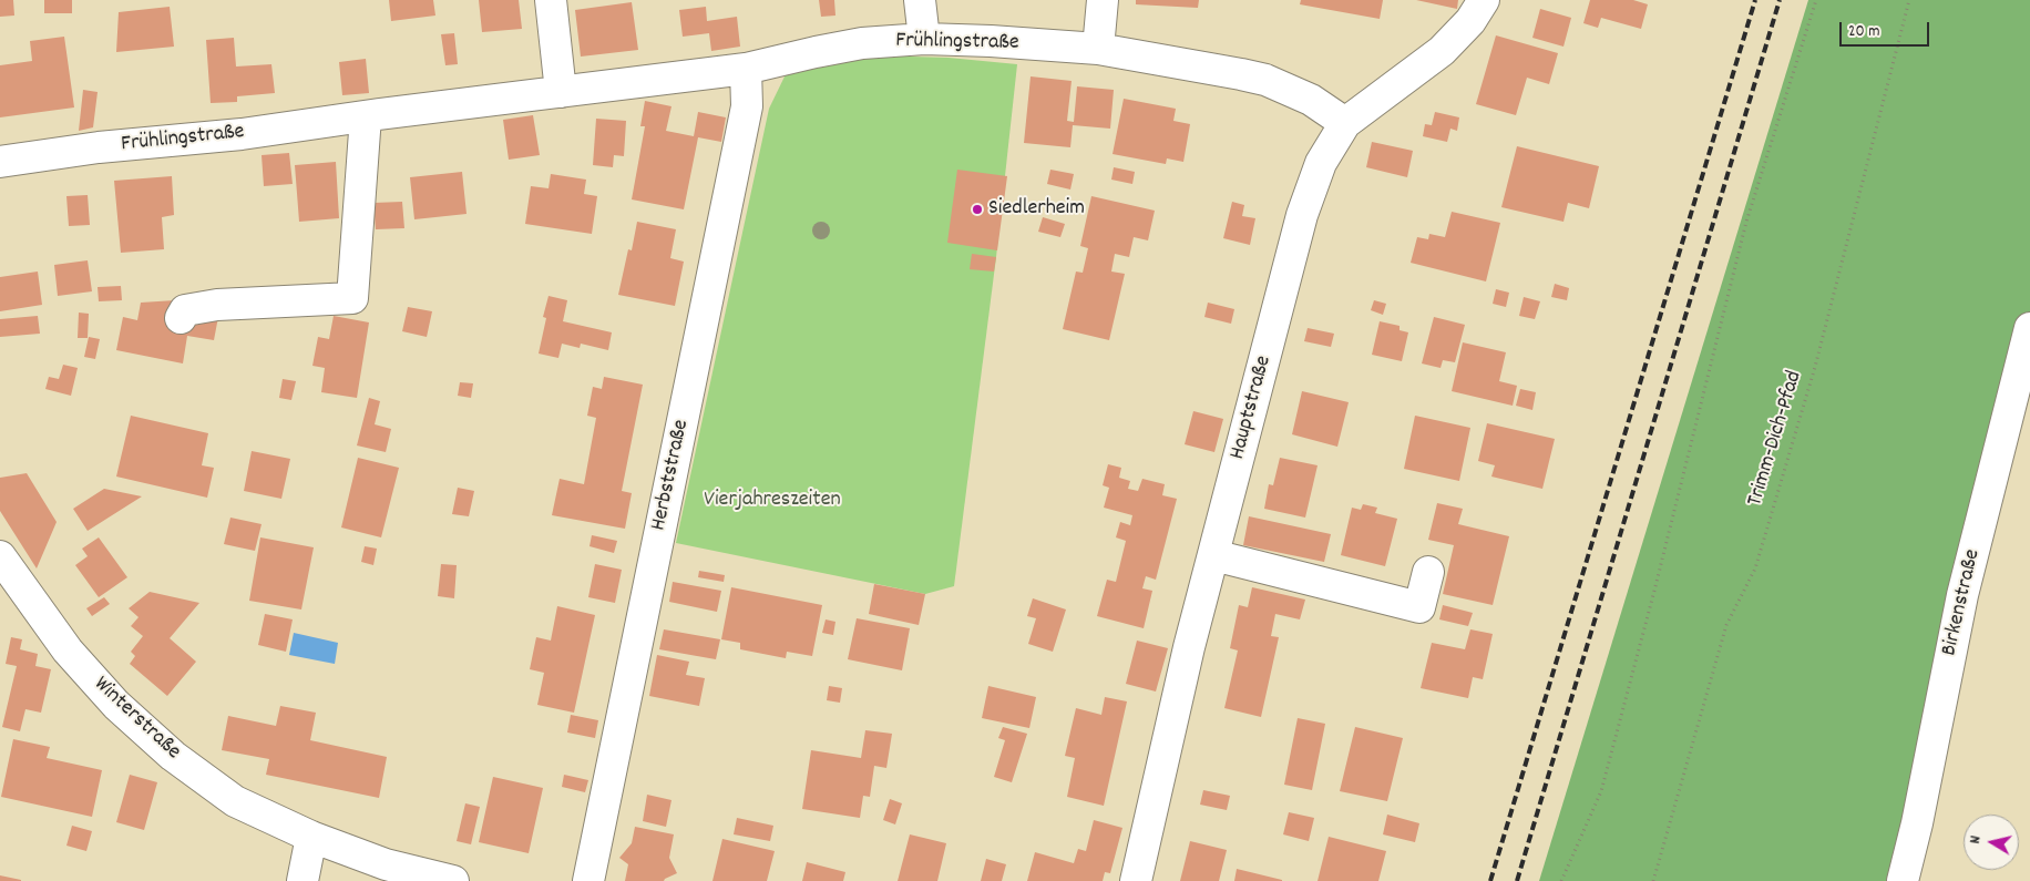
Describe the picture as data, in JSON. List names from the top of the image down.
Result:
{
  "streets": {
    "street": [
      "Frühlingstraße",
      "Hauptstraße",
      "Herbststraße",
      "Birkenstraße",
      "Winterstraße"
    ],
    "path": ["Trimm-Dich-Pfad"]
  },
  "crossings": [
    ["Frühlingstraße", "Hauptstraße"],
    ["Frühlingstraße", "Herbststraße"]
  ],
  "parks": ["Vierjahreszeiten"],
  "places": ["Siedlerheim"],
  "scale_bar": "20 m",
  "north": "left"
}
